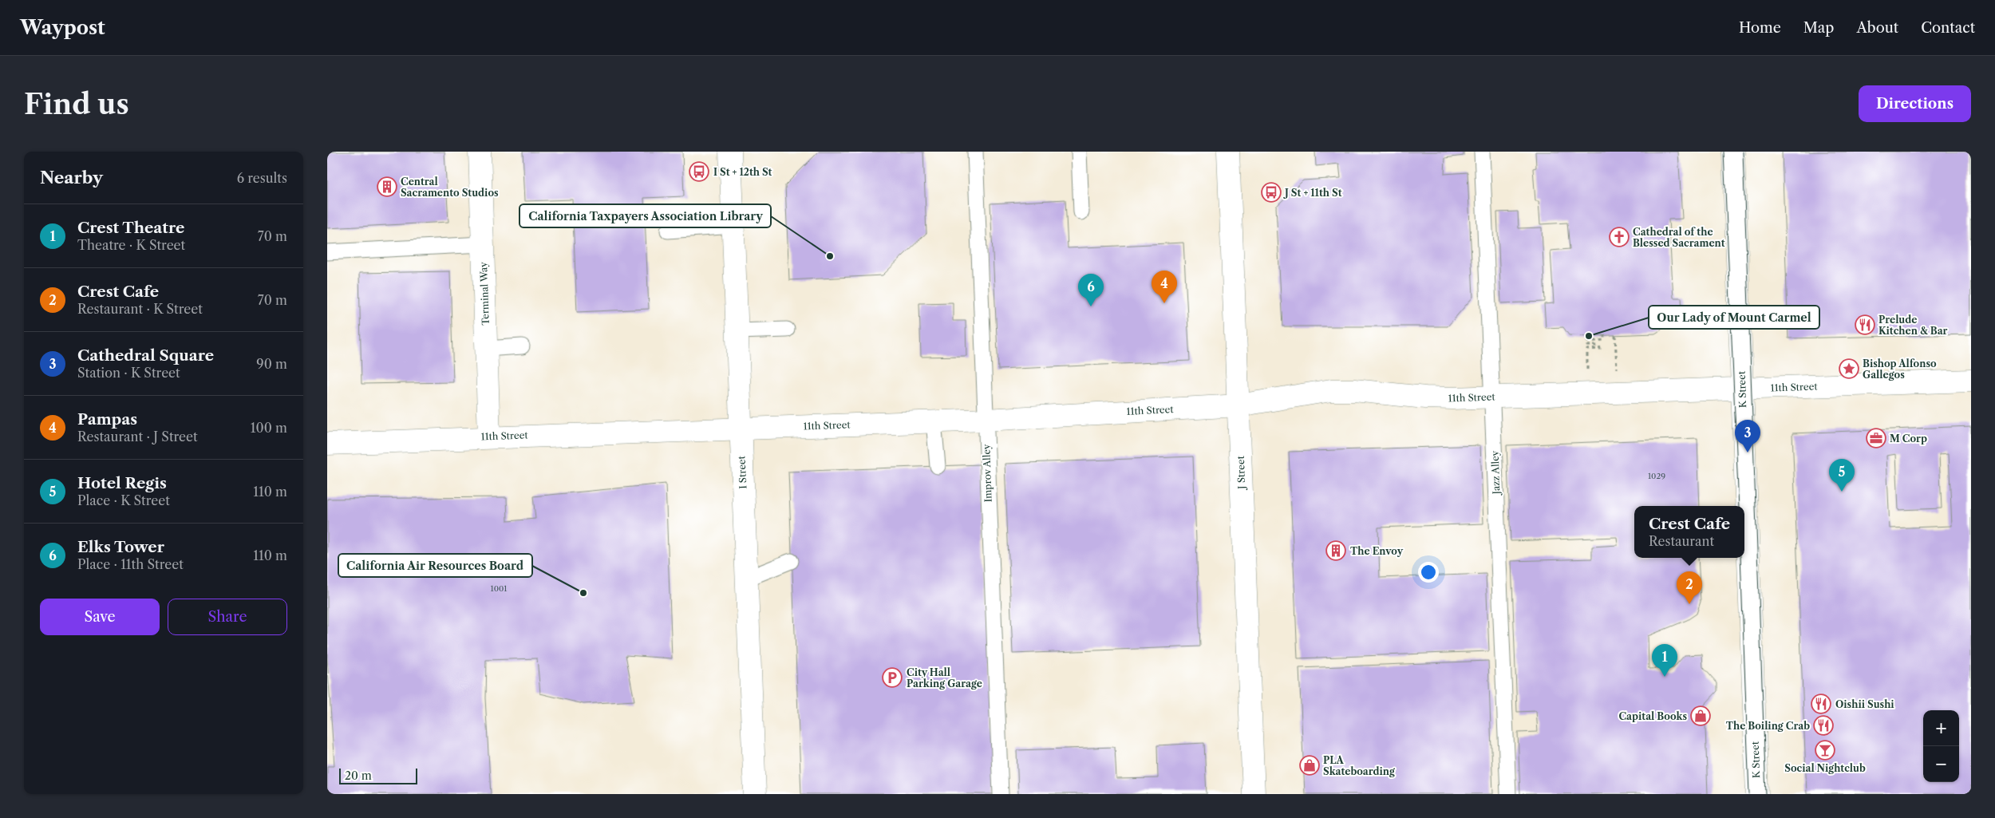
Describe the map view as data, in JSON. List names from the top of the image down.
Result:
{
  "streets": {
    "street": [
      "Terminal Way",
      "11th Street",
      "K Street",
      "I Street",
      "J Street"
    ],
    "lane": ["Jazz Alley", "Improv Alley"]
  },
  "crossings": [
    ["Terminal Way", "11th Street"],
    ["11th Street", "K Street"],
    ["11th Street", "I Street"],
    ["11th Street", "J Street"],
    ["11th Street", "Jazz Alley"],
    ["11th Street", "Improv Alley"]
  ],
  "places": {
    "bus stop": ["I St + 12th St", "J St + 11th St"],
    "building": ["Central Sacramento Studios", "The Envoy"],
    "church": ["Cathedral of the Blessed Sacrament"],
    "other": ["California Taxpayers Association Library", "Our Lady of Mount Carmel", "California Air Resources Board"],
    "restaurant": ["Prelude Kitchen & Bar", "Oishii Sushi", "The Boiling Crab"],
    "place": ["Bishop Alfonso Gallegos"],
    "office": ["M Corp"],
    "parking": ["City Hall Parking Garage"],
    "shop": ["Capital Books", "PLA Skateboarding"],
    "bar": ["Social Nightclub"]
  },
  "house_numbers": ["1029", "1001"],
  "scale_bar": "20 m",
  "page": {
    "header": "Waypost",
    "nav": [
      "Home",
      "Map",
      "About",
      "Contact"
    ],
    "buttons": [
      "Directions",
      ["Save", "Share"]
    ],
    "title": "Find us",
    "heading": ["Nearby", "6 results"],
    "list": [
      {
        "mark": "1",
        "name": "Crest Theatre",
        "note": "Theatre · K Street",
        "value": "70 m"
      },
      {
        "mark": "2",
        "name": "Crest Cafe",
        "note": "Restaurant · K Street",
        "value": "70 m"
      },
      {
        "mark": "3",
        "name": "Cathedral Square",
        "note": "Station · K Street",
        "value": "90 m"
      },
      {
        "mark": "4",
        "name": "Pampas",
        "note": "Restaurant · J Street",
        "value": "100 m"
      },
      {
        "mark": "5",
        "name": "Hotel Regis",
        "note": "Place · K Street",
        "value": "110 m"
      },
      {
        "mark": "6",
        "name": "Elks Tower",
        "note": "Place · 11th Street",
        "value": "110 m"
      }
    ],
    "pins": [
      "4",
      "6",
      "3",
      "5",
      "2",
      "1"
    ],
    "popup": ["Crest Cafe", "Restaurant"],
    "map_buttons": ["+", "−"],
    "scale": "20 m"
  }
}
